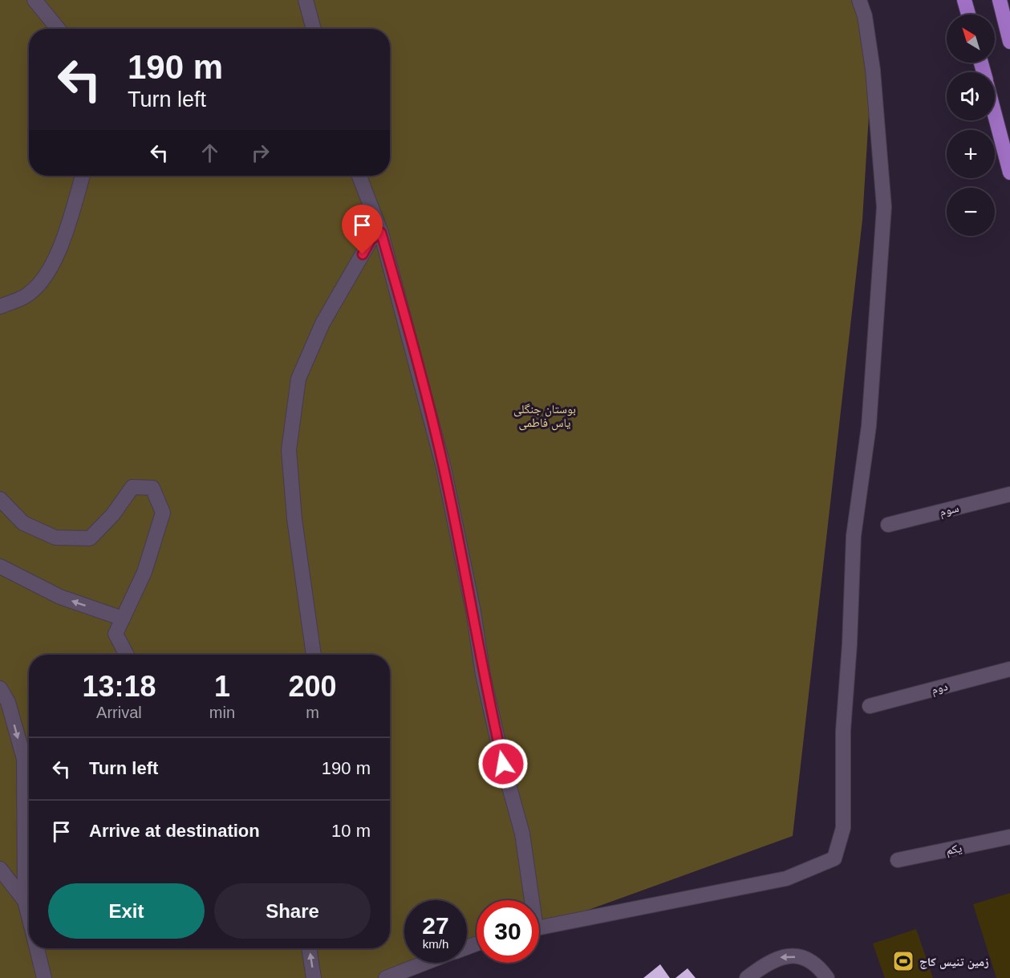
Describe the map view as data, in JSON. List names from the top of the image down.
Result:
{
  "streets": {
    "street": ["سوم", "دوم", "یکم"]
  },
  "parks": ["بوستان جنگلی یاس فاطمی"],
  "places": {
    "sports": ["زمین تنیس کاج"]
  },
  "north": "top left",
  "page": {
    "map_buttons": ["+", "−"],
    "turn": ["190 m", "Turn left"],
    "eta": [
      "13:18",
      "Arrival",
      "1",
      "min",
      "200",
      "m"
    ],
    "list": [
      {
        "name": "Turn left",
        "value": "190 m"
      },
      {
        "name": "Arrive at destination",
        "value": "10 m"
      }
    ],
    "buttons": ["Exit", "Share"],
    "speed": "27 km/h",
    "limit": "30"
  }
}
